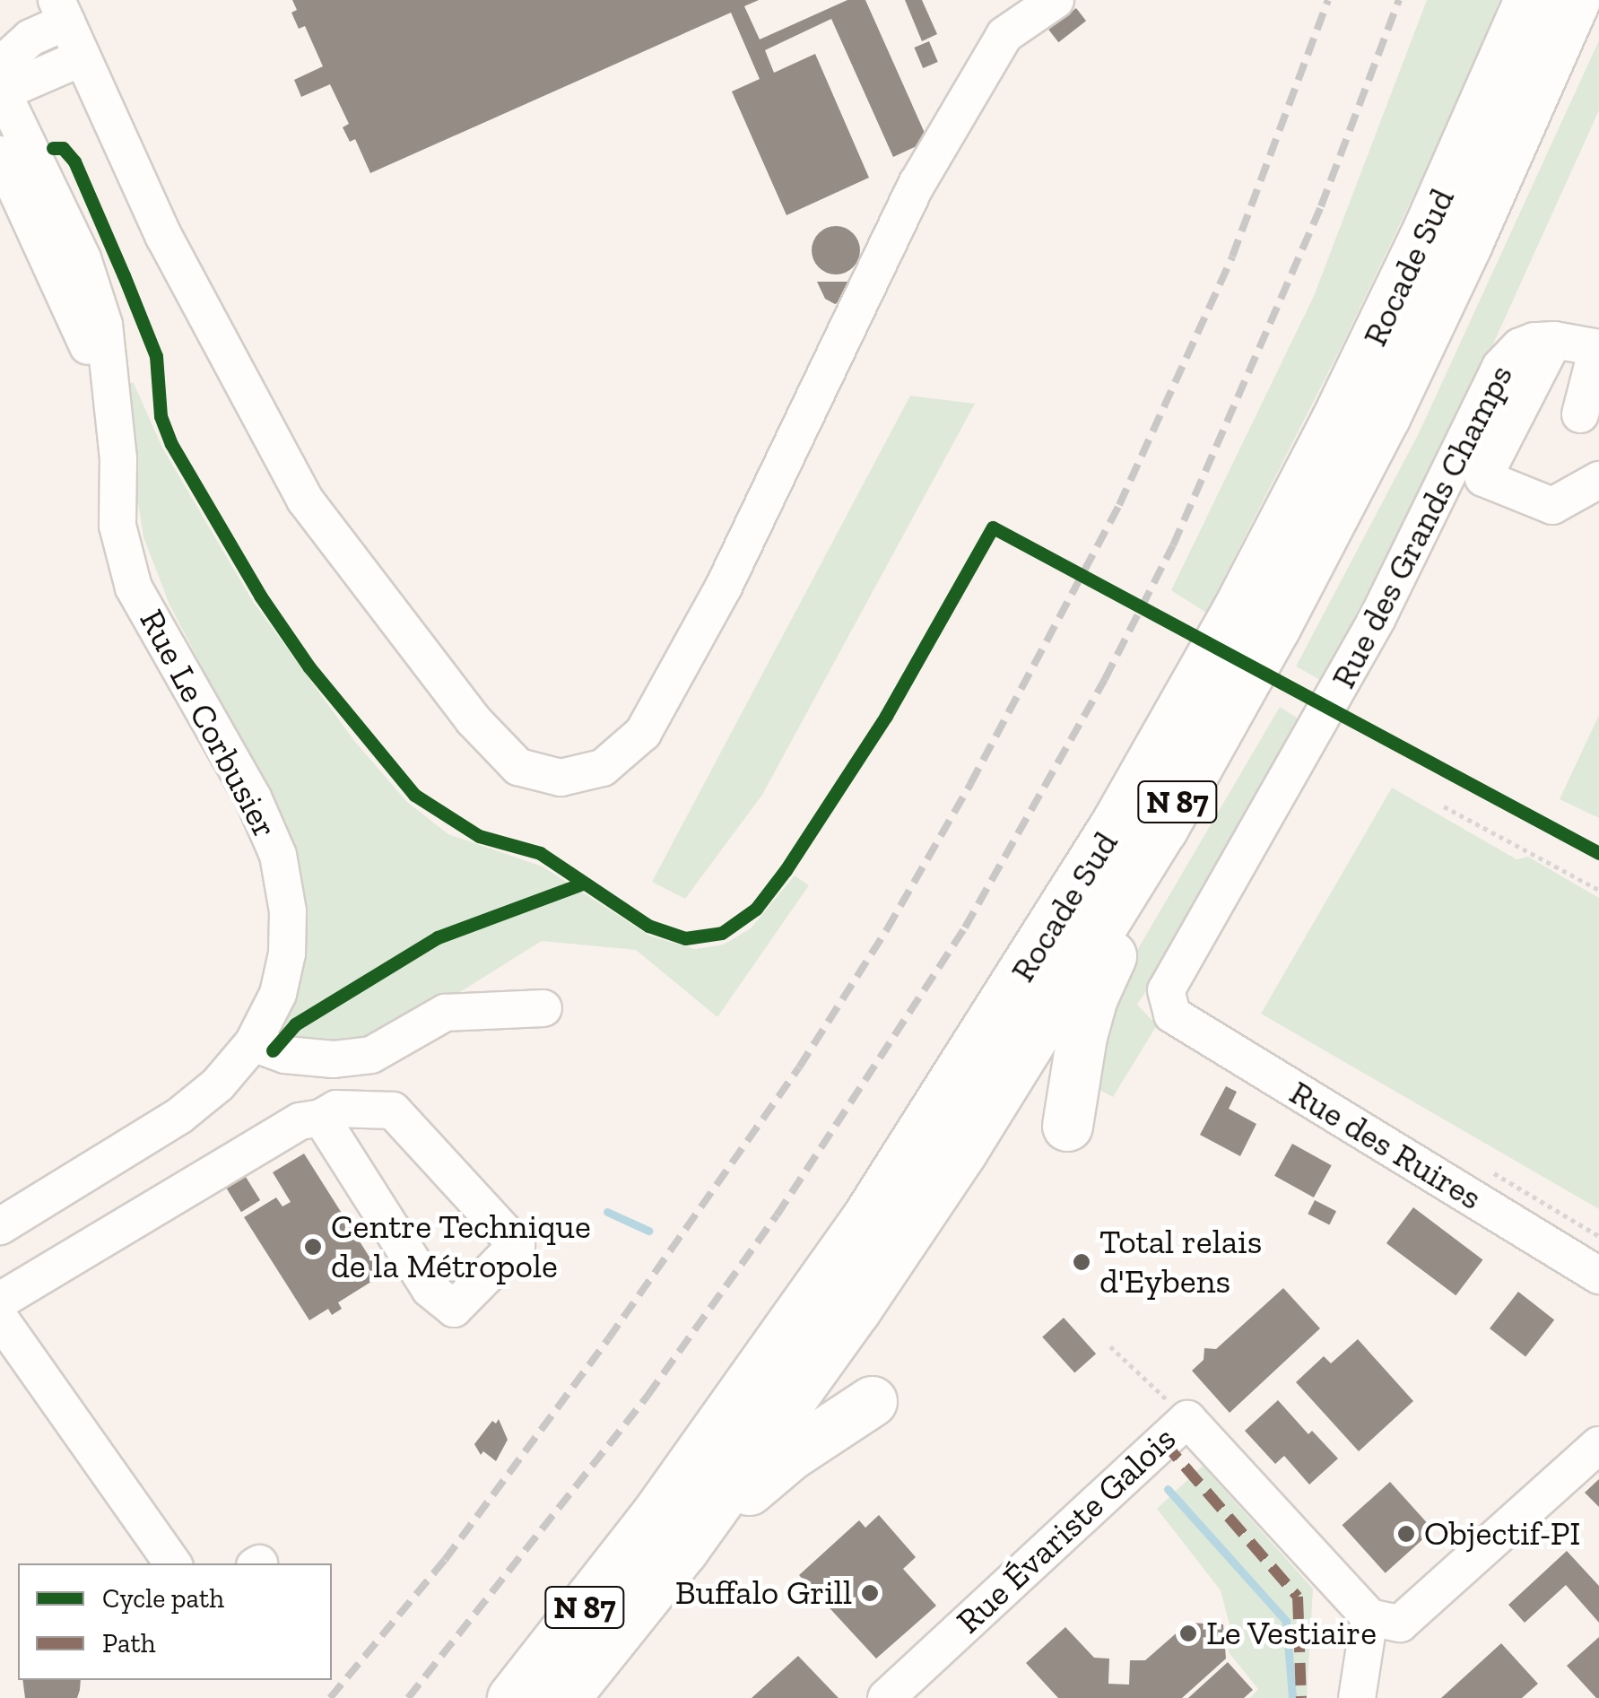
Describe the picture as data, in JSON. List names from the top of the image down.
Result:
{
  "streets": {
    "highway": ["Rocade Sud", "N 87"],
    "street": [
      "Rue des Grands Champs",
      "Rue Le Corbusier",
      "Rue des Ruires",
      "Rue Évariste Galois"
    ]
  },
  "crossings": [
    ["Rocade Sud", "N 87"],
    ["Rue des Grands Champs", "Rue des Ruires"]
  ],
  "places": [
    "Centre Technique de la Métropole",
    "Total relais d'Eybens",
    "Objectif-PI",
    "Buffalo Grill",
    "Le Vestiaire"
  ],
  "legend": ["Cycle path", "Path"]
}
